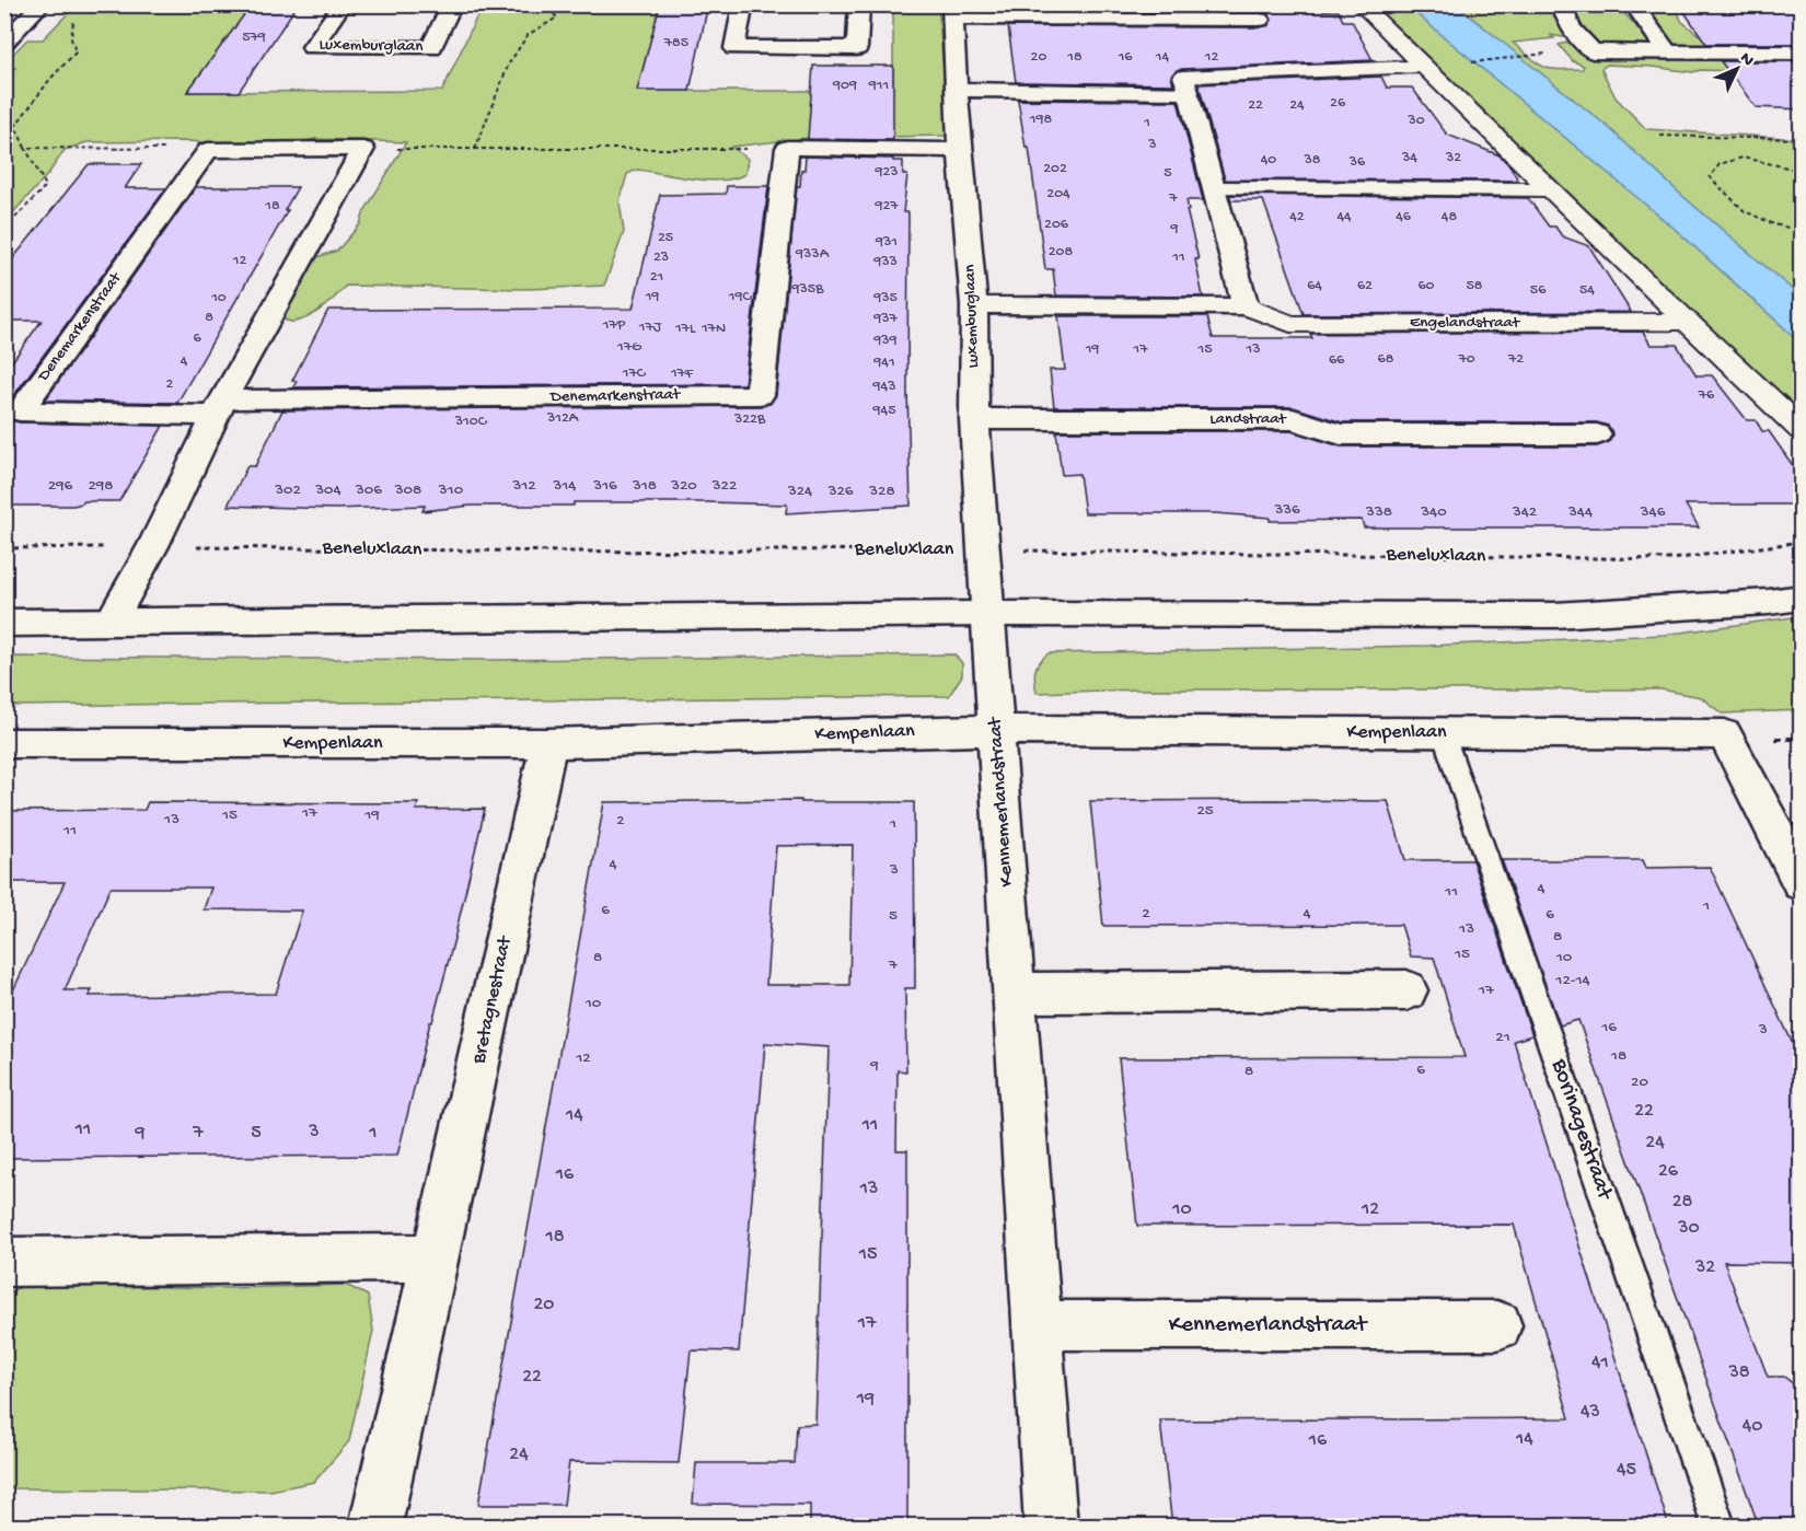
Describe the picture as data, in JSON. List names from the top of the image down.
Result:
{
  "streets": {
    "street": [
      "Luxemburglaan",
      "Engelandstraat",
      "Denemarkenstraat",
      "Landstraat",
      "Kempenlaan",
      "Kennemerlandstraat",
      "Bretagnestraat"
    ],
    "lane": ["Borinagestraat"],
    "path": ["Beneluxlaan"]
  },
  "crossings": [
    ["Luxemburglaan", "Engelandstraat"],
    ["Luxemburglaan", "Landstraat"],
    ["Luxemburglaan", "Beneluxlaan"],
    ["Luxemburglaan", "Kennemerlandstraat"],
    ["Kempenlaan", "Kennemerlandstraat"],
    ["Kempenlaan", "Bretagnestraat"],
    ["Kempenlaan", "Borinagestraat"]
  ],
  "house_numbers": [
    "579",
    "785",
    "20",
    "18",
    "16",
    "14",
    "12",
    "909",
    "911",
    "26",
    "22",
    "24",
    "198",
    "30",
    "1",
    "3",
    "34",
    "32",
    "40",
    "38",
    "36",
    "202",
    "923",
    "5",
    "204",
    "7",
    "18",
    "927",
    "42",
    "44",
    "46",
    "48",
    "206",
    "9",
    "25",
    "931",
    "208",
    "933A",
    "23",
    "11",
    "12",
    "933",
    "21",
    "64",
    "62",
    "60",
    "58",
    "935B",
    "56",
    "54",
    "19",
    "19C",
    "10",
    "935",
    "8",
    "937",
    "17P",
    "17J",
    "17L",
    "17N",
    "6",
    "939",
    "17G",
    "19",
    "17",
    "15",
    "13",
    "68",
    "70",
    "72",
    "66",
    "4",
    "941",
    "17C",
    "17F",
    "2",
    "943",
    "76",
    "945",
    "312A",
    "322B",
    "310C",
    "296",
    "298",
    "312",
    "314",
    "316",
    "318",
    "320",
    "322",
    "302",
    "304",
    "306",
    "308",
    "310",
    "324",
    "326",
    "328",
    "336",
    "338",
    "340",
    "342",
    "344",
    "346",
    "25",
    "17",
    "15",
    "19",
    "13",
    "2",
    "1",
    "11",
    "4",
    "3",
    "4",
    "11",
    "1",
    "6",
    "2",
    "4",
    "6",
    "5",
    "13",
    "8",
    "15",
    "8",
    "10",
    "7",
    "12-14",
    "17",
    "10",
    "16",
    "3",
    "21",
    "18",
    "12",
    "9",
    "6",
    "8",
    "20",
    "22",
    "14",
    "11",
    "11",
    "3",
    "9",
    "7",
    "5",
    "1",
    "24",
    "26",
    "16",
    "13",
    "28",
    "10",
    "12",
    "30",
    "18",
    "15",
    "32",
    "20",
    "17",
    "41",
    "38",
    "22",
    "19",
    "43",
    "40",
    "14",
    "16",
    "24",
    "45"
  ],
  "north": "top right"
}
